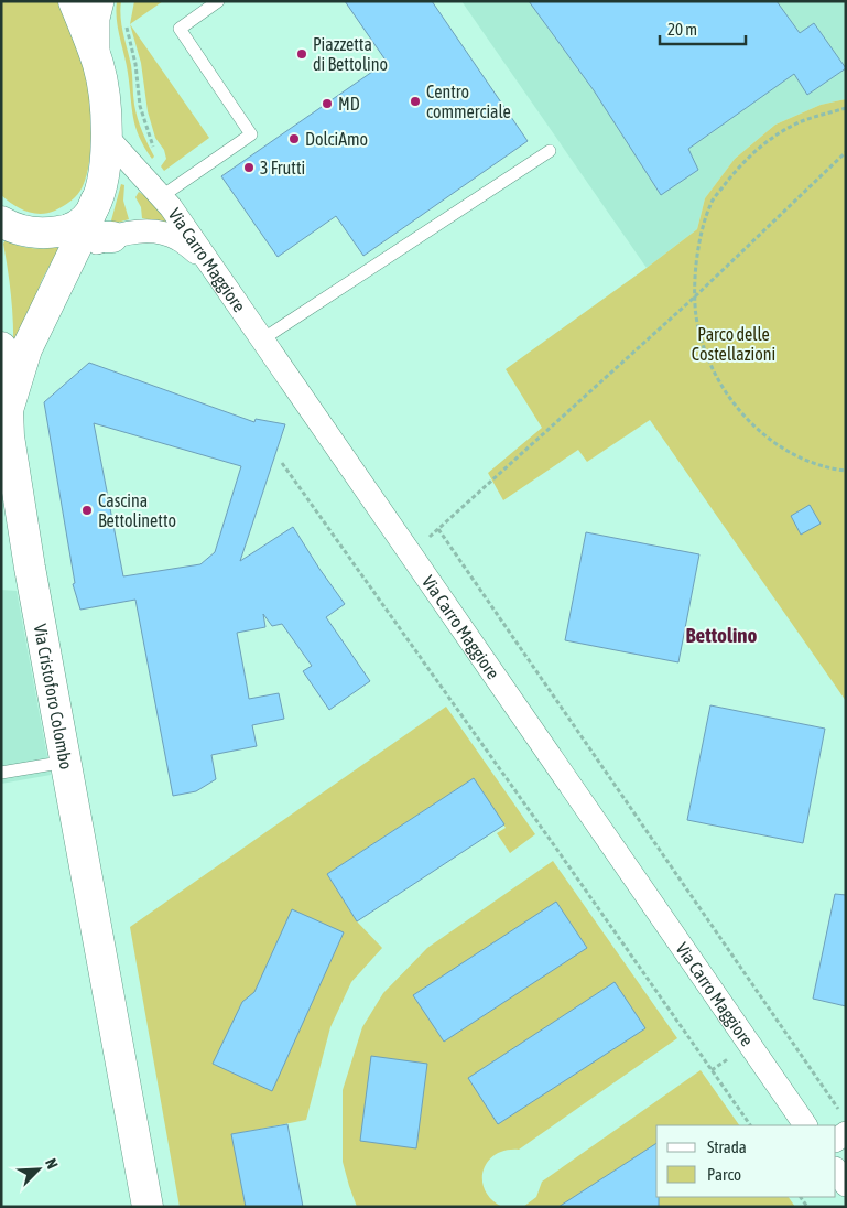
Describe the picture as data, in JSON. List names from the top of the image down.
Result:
{
  "streets": {
    "main road": ["Via Cristoforo Colombo"],
    "street": ["Via Carro Maggiore"]
  },
  "crossings": [
    ["Via Carro Maggiore", "Via Cristoforo Colombo"]
  ],
  "districts": ["Bettolino"],
  "parks": ["Parco delle Costellazioni"],
  "places": [
    "Piazzetta di Bettolino",
    "Centro commerciale",
    "MD",
    "DolciAmo",
    "3 Frutti",
    "Cascina Bettolinetto"
  ],
  "legend": ["Strada", "Parco"],
  "scale_bar": "20 m",
  "north": "top right"
}
